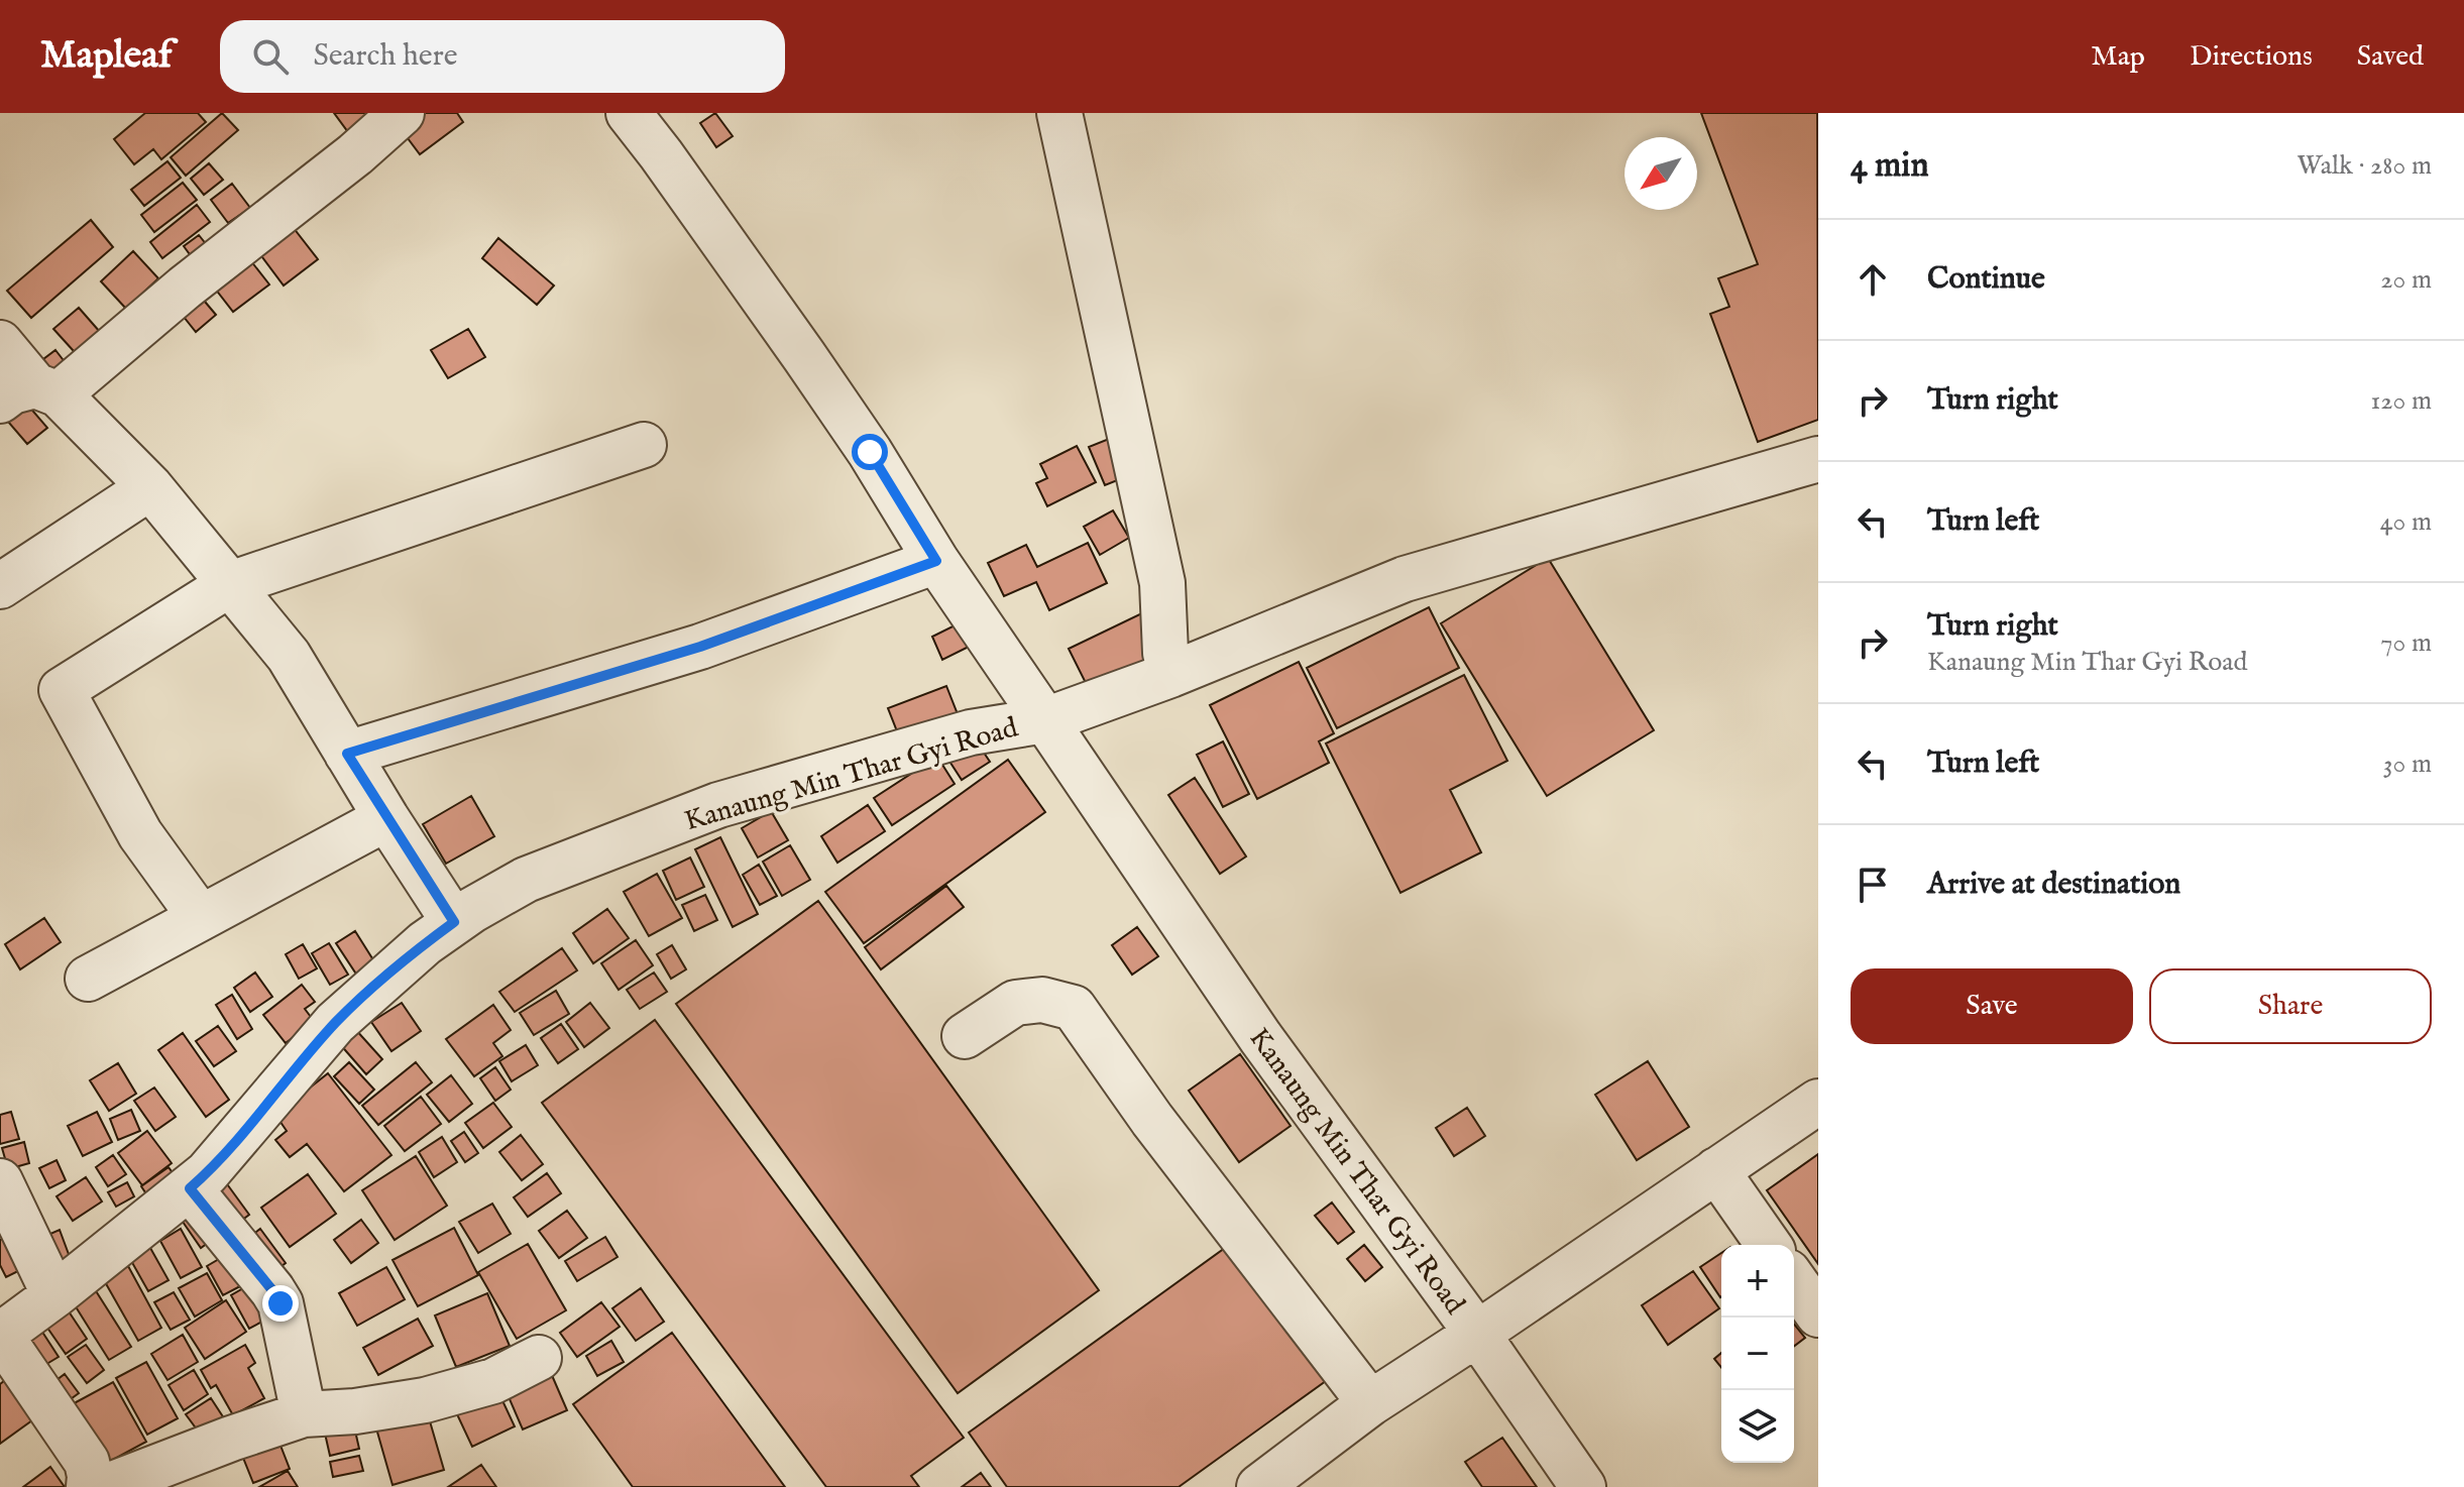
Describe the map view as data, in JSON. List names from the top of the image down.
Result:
{
  "streets": {
    "street": ["Kanaung Min Thar Gyi Road"]
  },
  "north": "bottom left",
  "page": {
    "header": "Mapleaf",
    "search": "Search here",
    "nav": ["Map", "Directions", "Saved"],
    "heading": ["4 min", "Walk · 280 m"],
    "list": [
      ["Continue", "20 m"],
      ["Turn right", "120 m"],
      ["Turn left", "40 m"],
      ["Turn right", "Kanaung Min Thar Gyi Road", "70 m"],
      ["Turn left", "30 m"],
      "Arrive at destination"
    ],
    "buttons": ["Save", "Share"],
    "map_buttons": ["+", "−"]
  }
}
